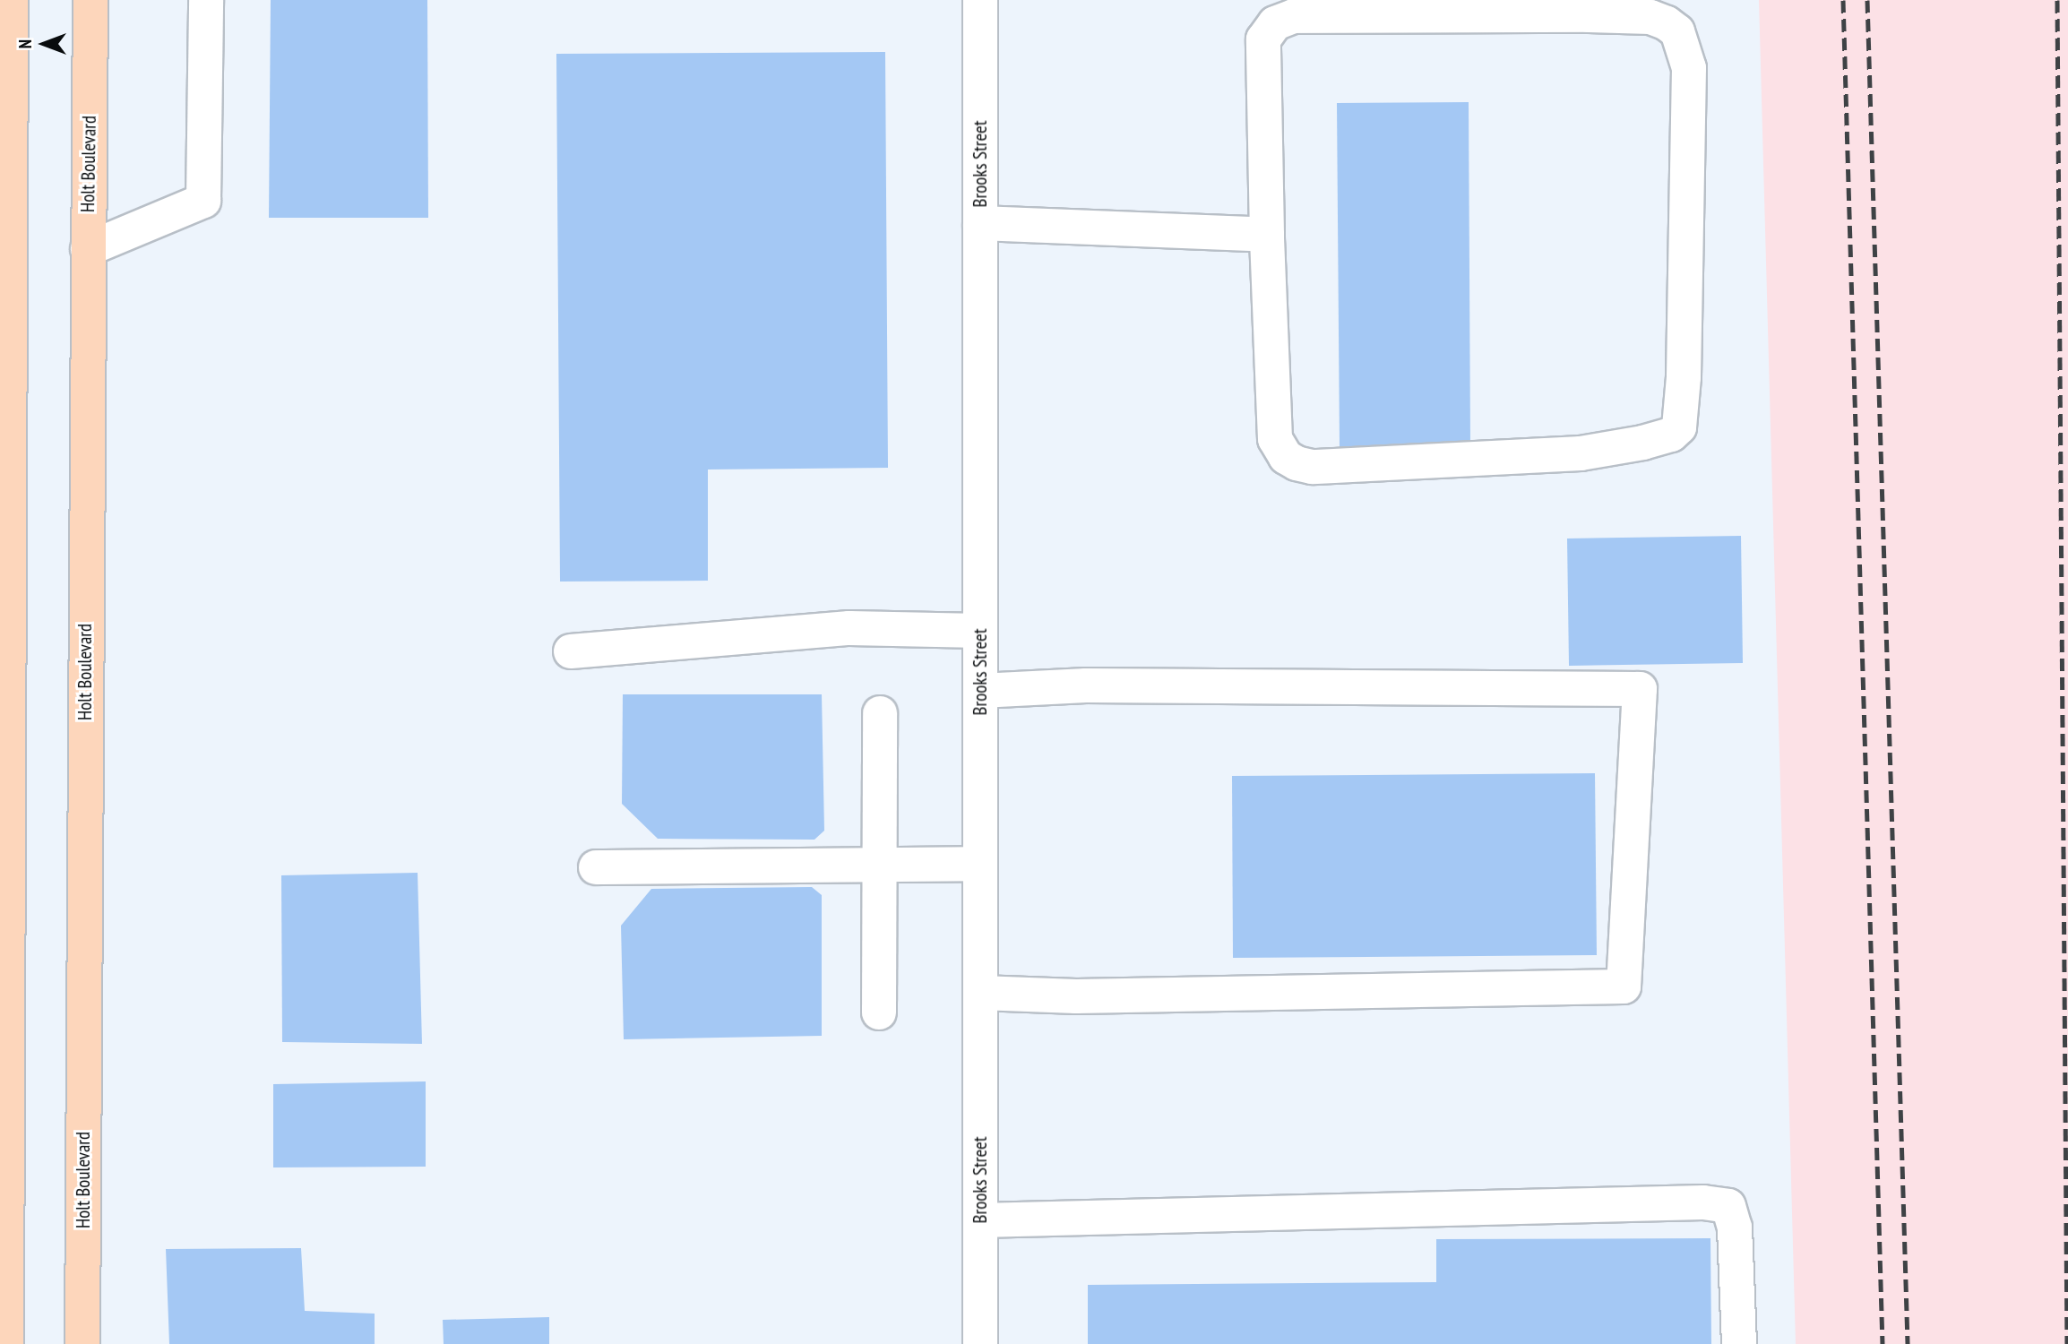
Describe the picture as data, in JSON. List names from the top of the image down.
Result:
{
  "streets": {
    "main road": ["Holt Boulevard"],
    "street": ["Brooks Street"]
  },
  "north": "left"
}
